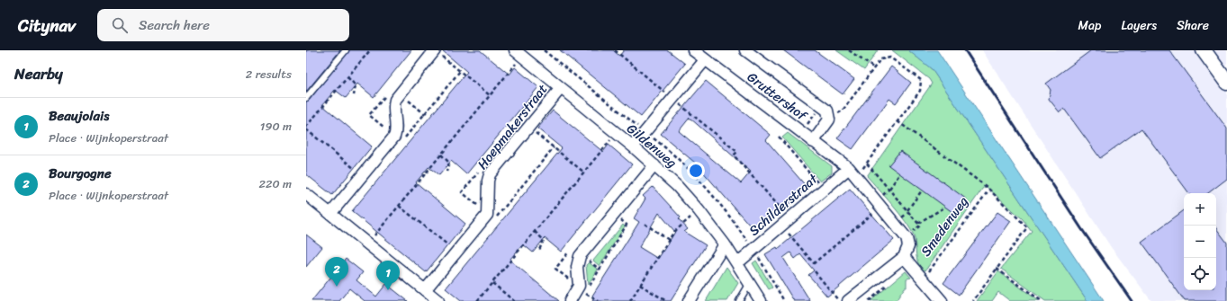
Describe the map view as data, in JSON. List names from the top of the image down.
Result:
{
  "streets": {
    "street": [
      "Gruttershof",
      "Hoepmakerstraat",
      "Gildenweg",
      "Schilderstraat",
      "Smedenweg"
    ]
  },
  "crossings": [
    ["Gruttershof", "Schilderstraat"],
    ["Hoepmakerstraat", "Gildenweg"],
    ["Gildenweg", "Schilderstraat"]
  ],
  "page": {
    "header": "Citynav",
    "search": "Search here",
    "nav": ["Map", "Layers", "Share"],
    "heading": ["Nearby", "2 results"],
    "list": [
      {
        "mark": "1",
        "name": "Beaujolais",
        "note": "Place · Wijnkoperstraat",
        "value": "190 m"
      },
      {
        "mark": "2",
        "name": "Bourgogne",
        "note": "Place · Wijnkoperstraat",
        "value": "220 m"
      }
    ],
    "map_buttons": ["+", "−"],
    "pins": ["2", "1"]
  }
}
